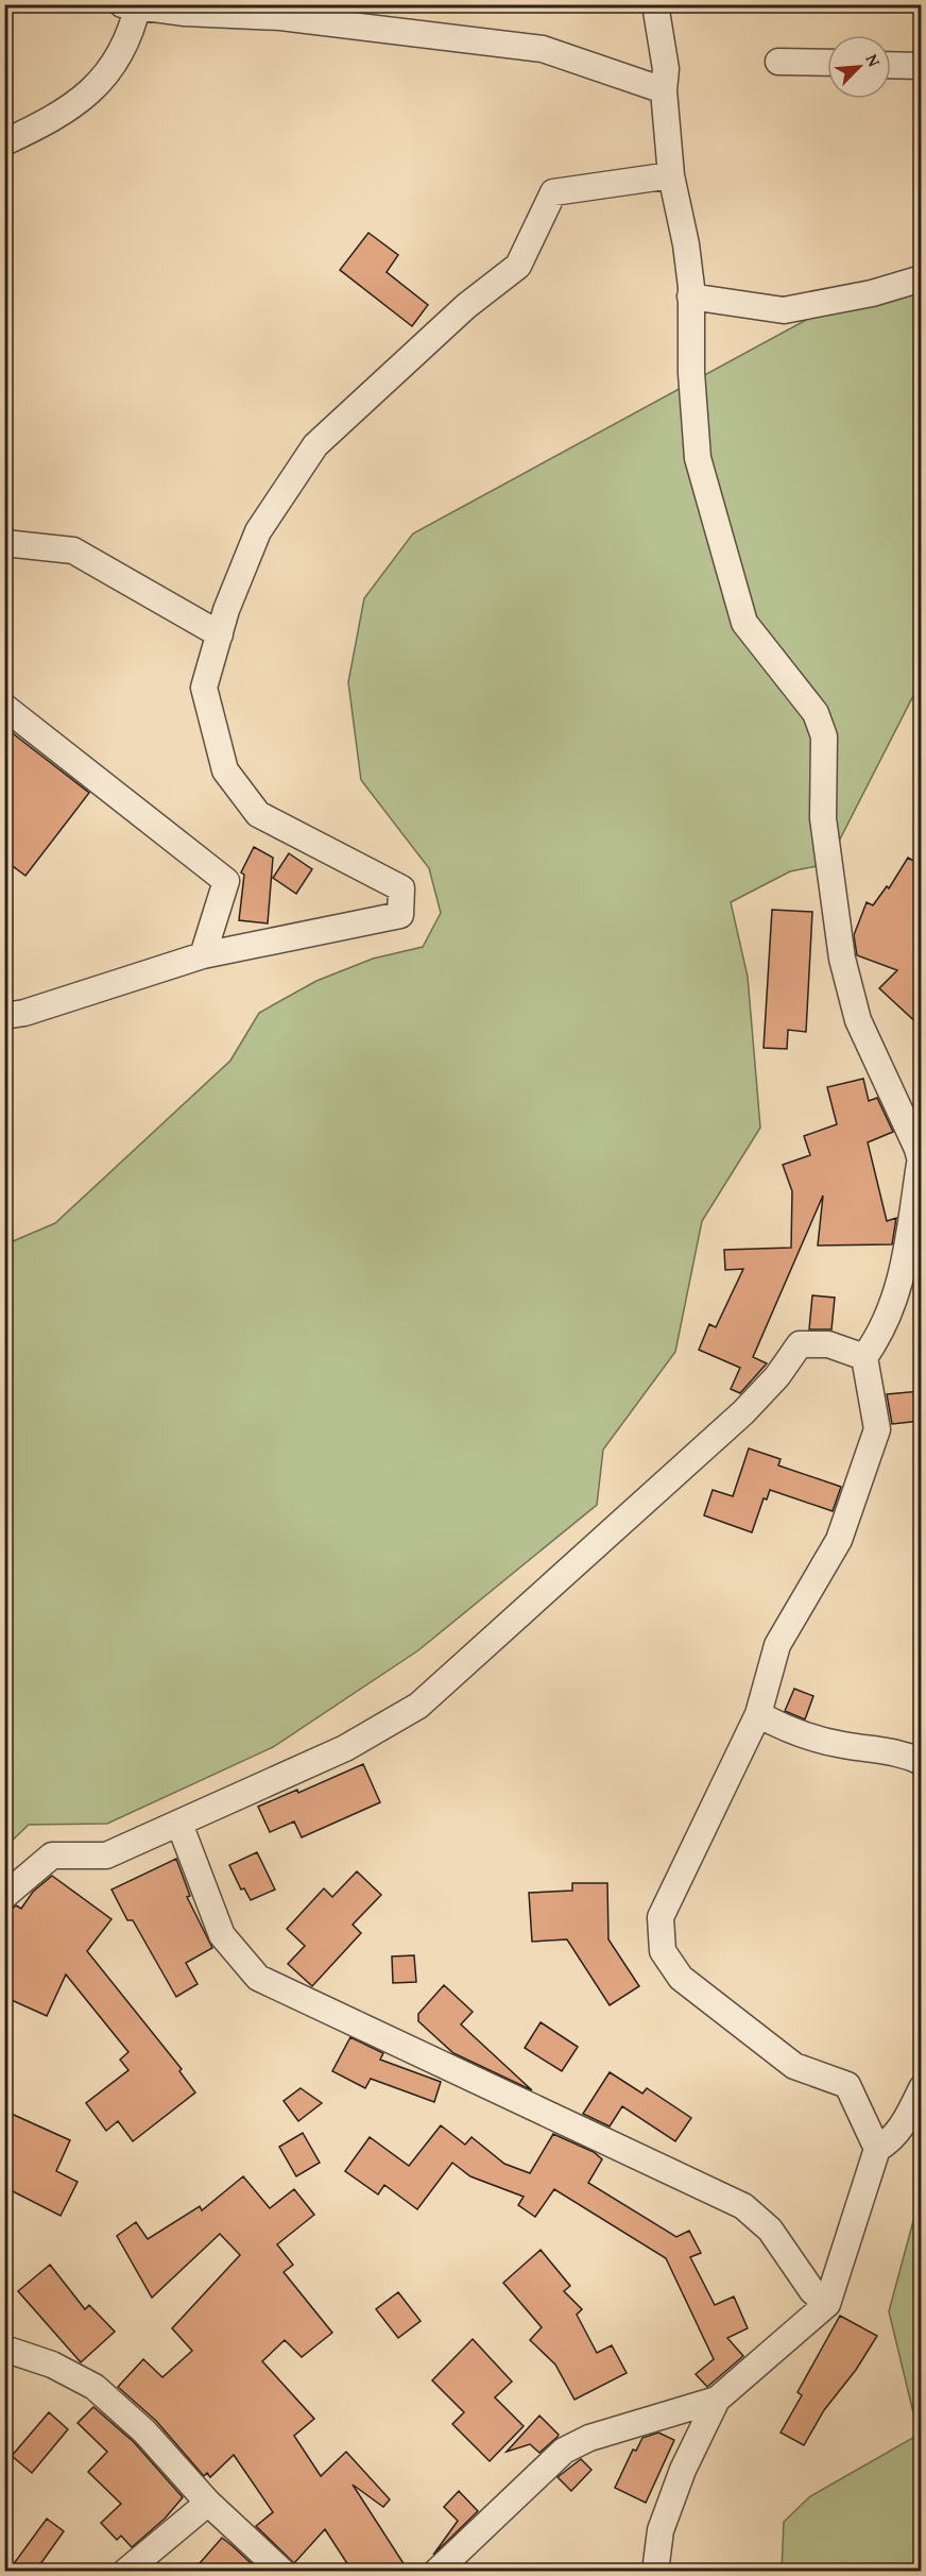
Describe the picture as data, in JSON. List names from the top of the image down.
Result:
{
  "north": "top right"
}
